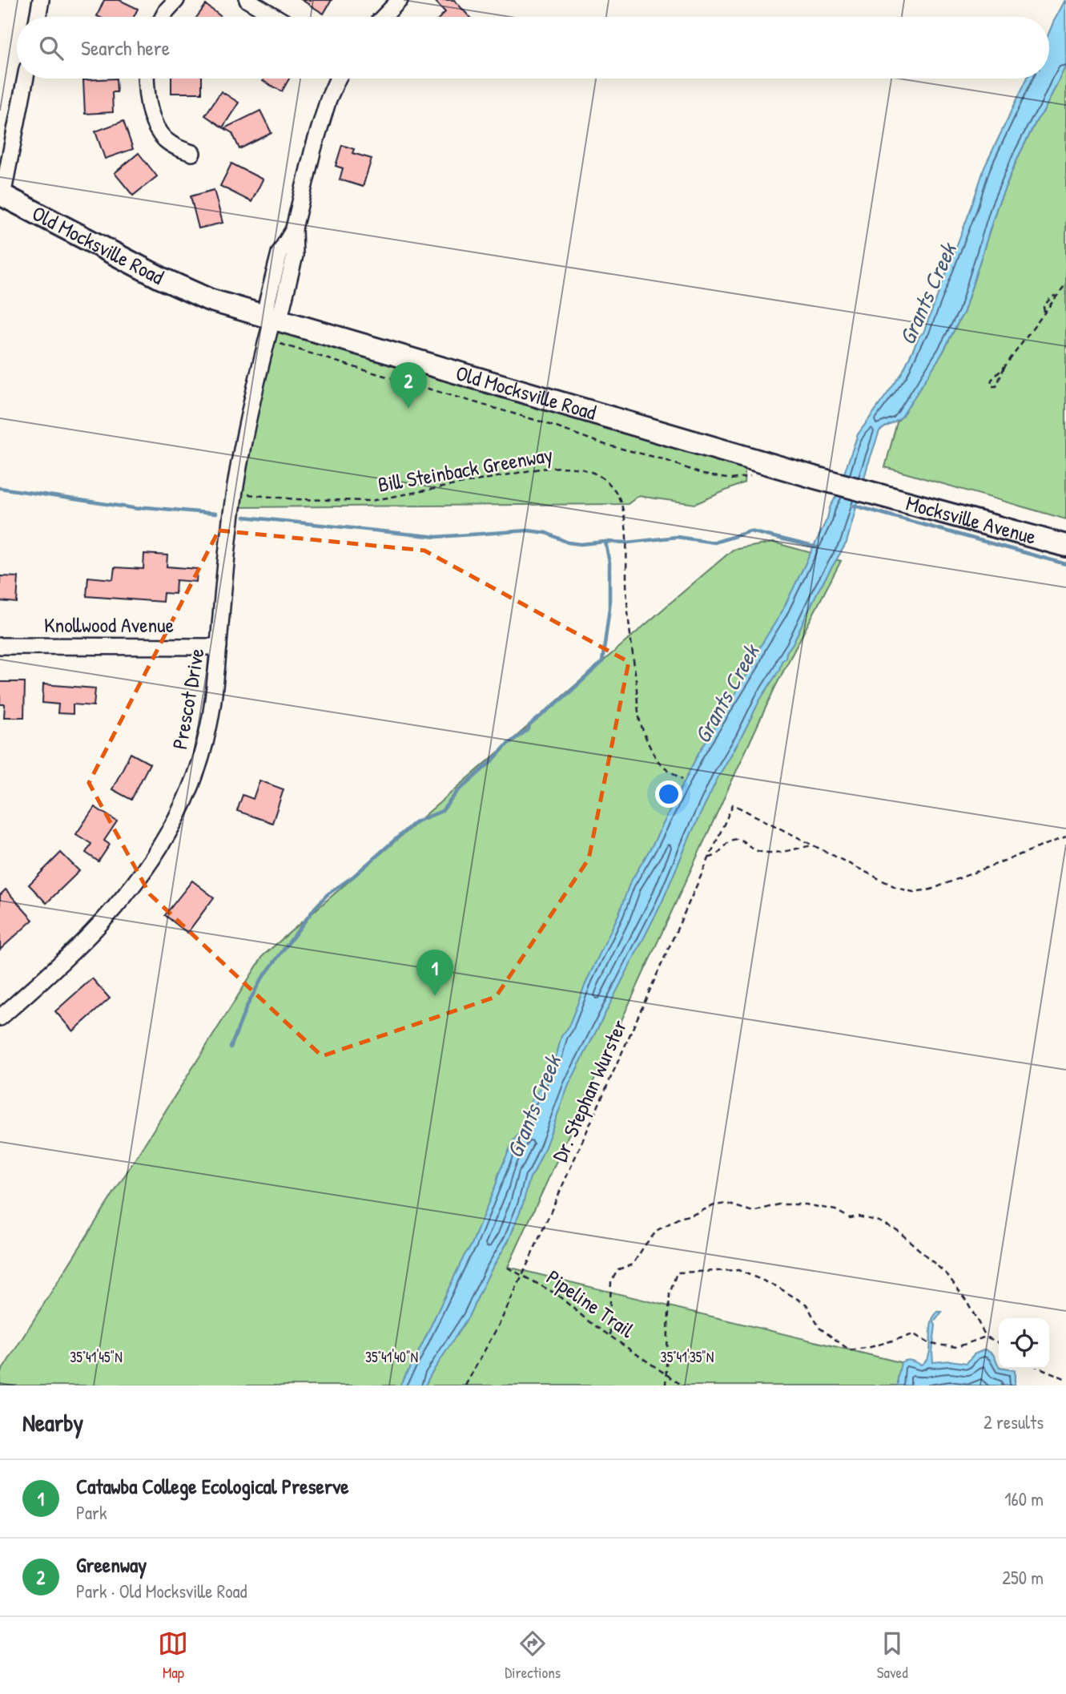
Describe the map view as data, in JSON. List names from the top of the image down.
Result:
{
  "streets": {
    "street": [
      "Old Mocksville Road",
      "Mocksville Avenue",
      "Knollwood Avenue",
      "Prescot Drive"
    ],
    "path": ["Bill Steinback Greenway", "Dr. Stephan Wurster", "Pipeline Trail"]
  },
  "crossings": [
    ["Old Mocksville Road", "Mocksville Avenue"],
    ["Old Mocksville Road", "Prescot Drive"],
    ["Knollwood Avenue", "Prescot Drive"],
    ["Dr. Stephan Wurster", "Pipeline Trail"]
  ],
  "water": ["Grants Creek"],
  "page": {
    "search": "Search here",
    "pins": ["2", "1"],
    "heading": ["Nearby", "2 results"],
    "list": [
      {
        "mark": "1",
        "name": "Catawba College Ecological Preserve",
        "note": "Park",
        "value": "160 m"
      },
      {
        "mark": "2",
        "name": "Greenway",
        "note": "Park · Old Mocksville Road",
        "value": "250 m"
      }
    ],
    "nav": ["Map", "Directions", "Saved"]
  },
  "coordinates": ["35°41'45\"N", "35°41'40\"N", "35°41'35\"N"]
}
